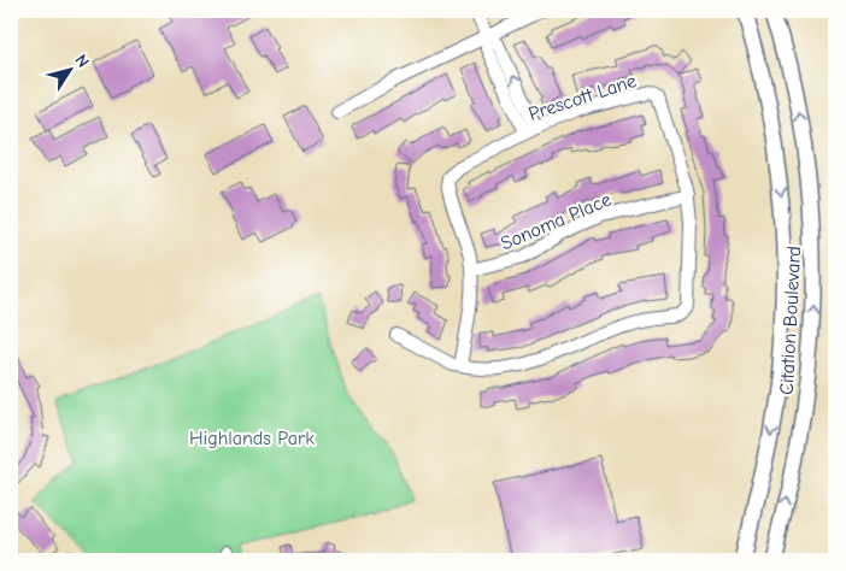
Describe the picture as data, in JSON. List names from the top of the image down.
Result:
{
  "streets": {
    "main road": ["Citation Boulevard"],
    "street": ["Prescott Lane", "Sonoma Place"]
  },
  "crossings": [
    ["Prescott Lane", "Sonoma Place"]
  ],
  "parks": ["Highlands Park"],
  "north": "top right"
}
